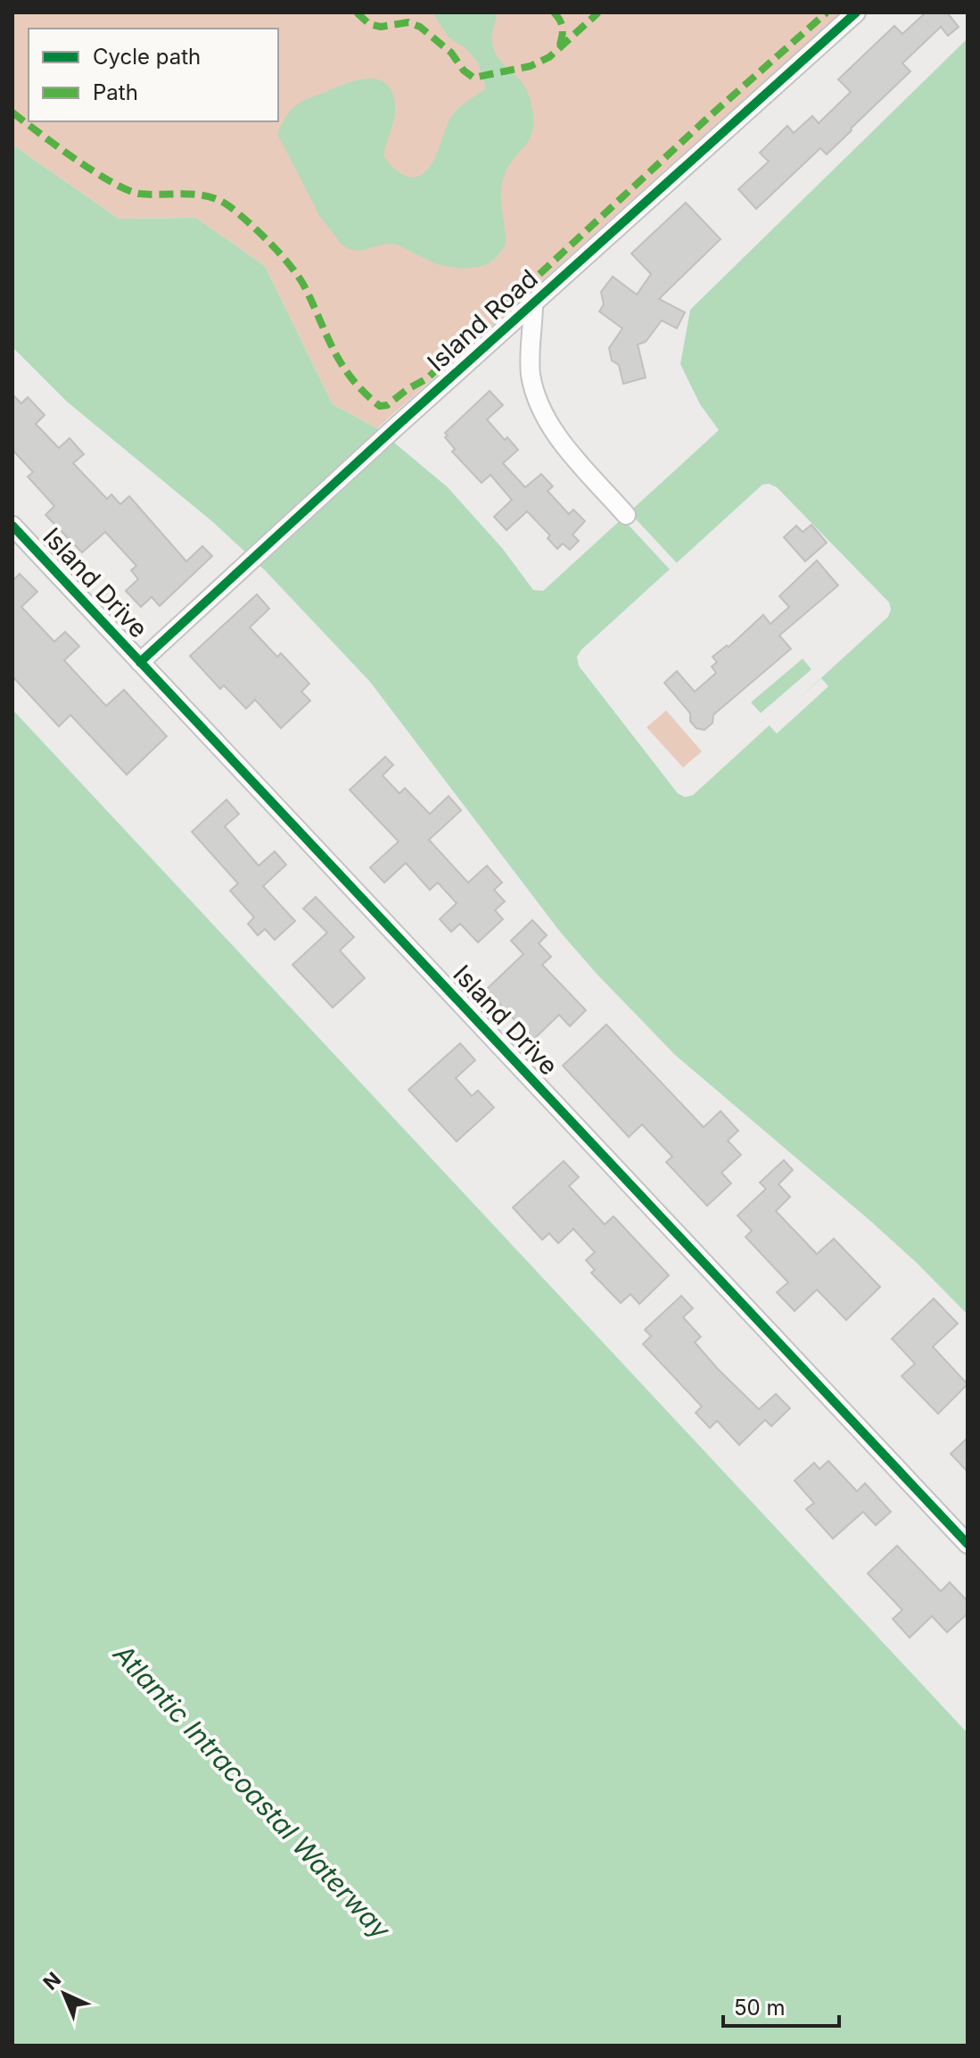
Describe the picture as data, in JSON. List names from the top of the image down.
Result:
{
  "streets": {
    "street": ["Island Road", "Island Drive"]
  },
  "crossings": [
    ["Island Road", "Island Drive"]
  ],
  "water": ["Atlantic Intracoastal Waterway"],
  "legend": ["Cycle path", "Path"],
  "scale_bar": "50 m",
  "north": "top left"
}
